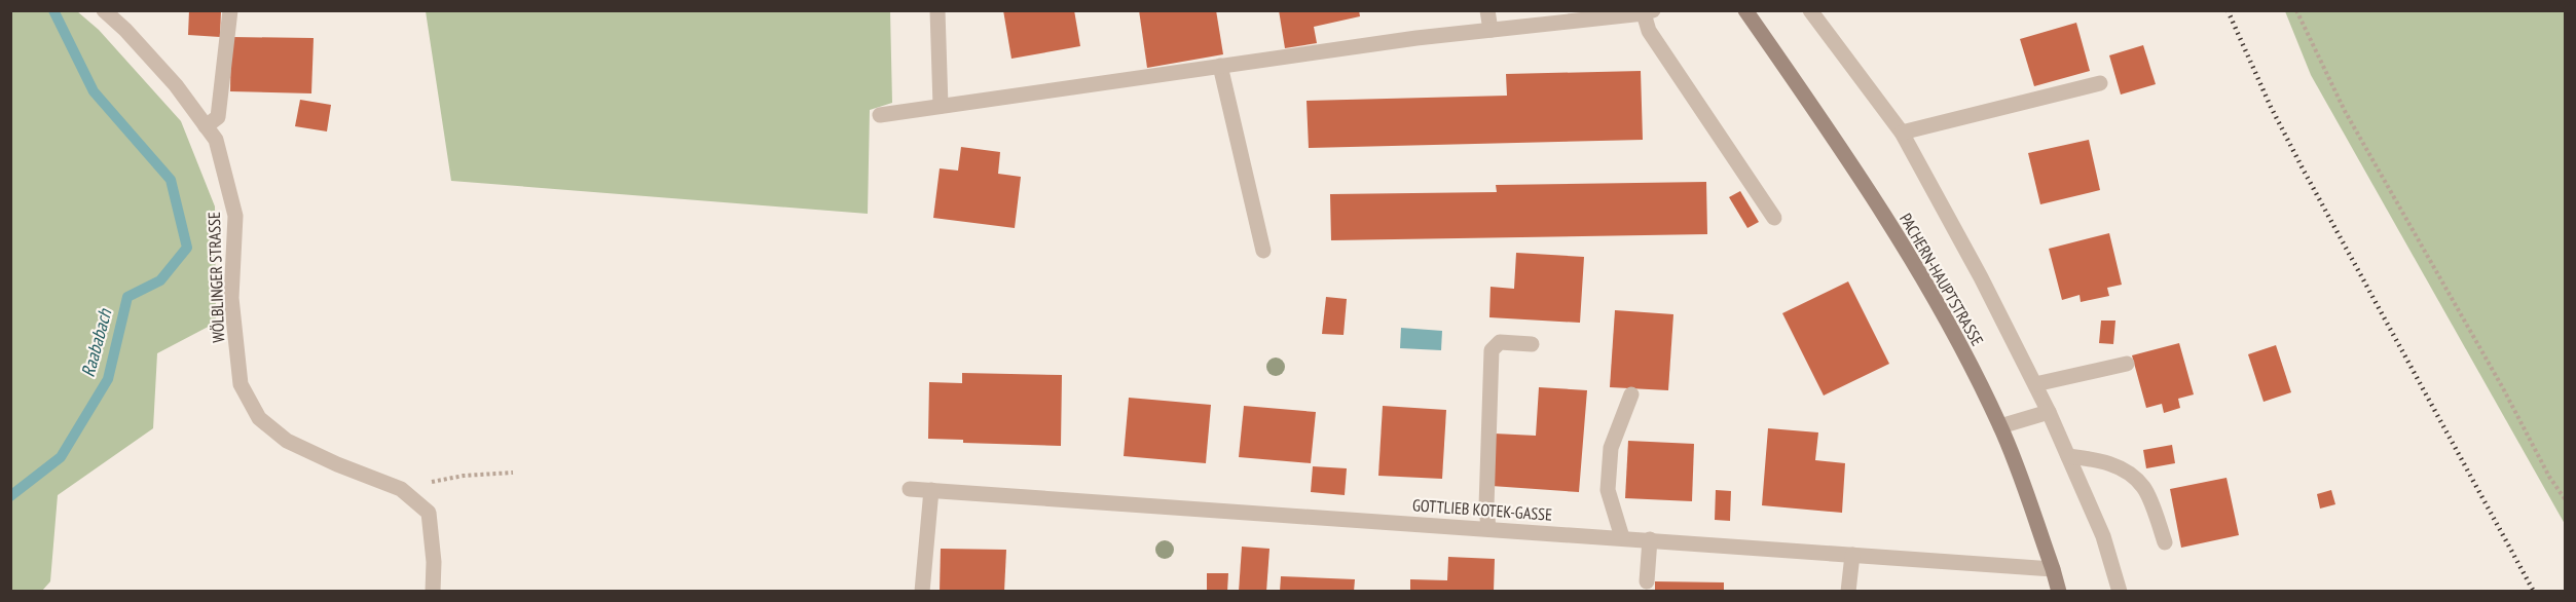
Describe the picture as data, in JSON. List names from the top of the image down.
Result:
{
  "streets": {
    "main road": ["PACHERN-HAUPTSTRASSE"],
    "street": ["WÖLBLINGER STRASSE", "GOTTLIEB KOTEK-GASSE"]
  },
  "crossings": [
    ["PACHERN-HAUPTSTRASSE", "GOTTLIEB KOTEK-GASSE"]
  ],
  "water": ["Raababach"]
}
